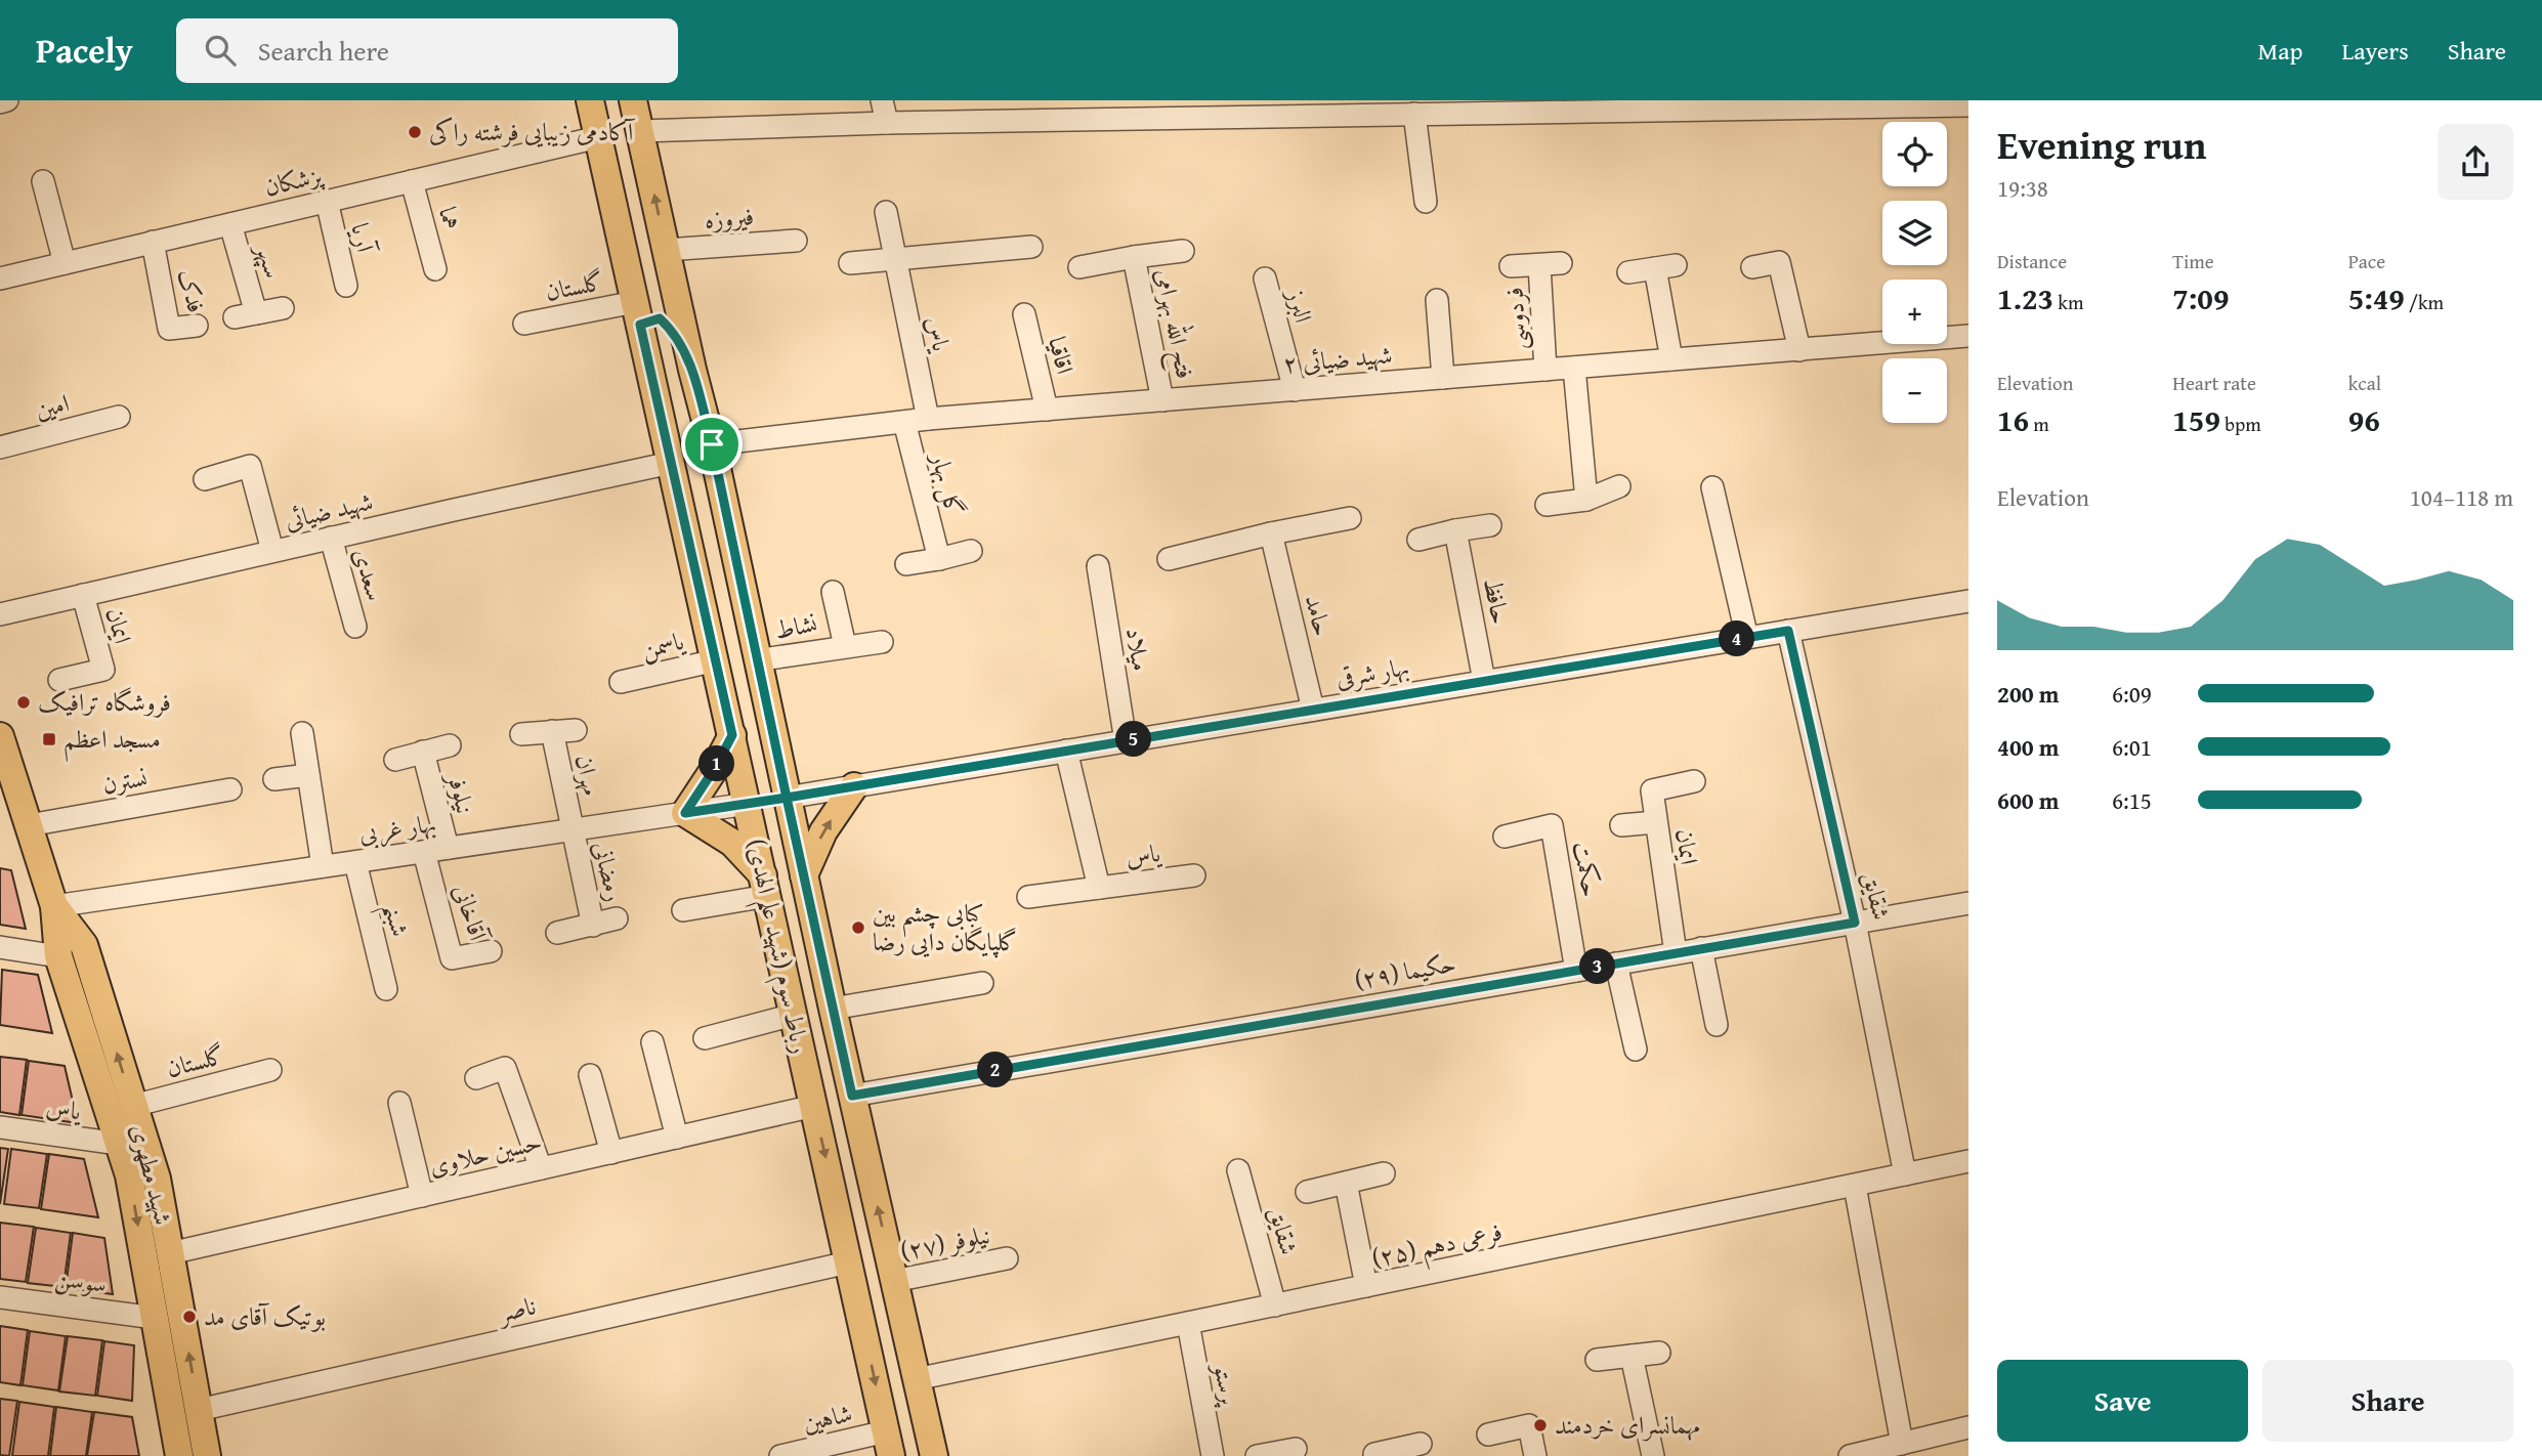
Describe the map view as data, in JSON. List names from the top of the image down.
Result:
{
  "streets": {
    "main road": ["رباط سوم (شهید علم الهدی)", "شهید مطهری"],
    "street": [
      "پزشکان",
      "هما",
      "فیروزه",
      "آریا",
      "سپهر",
      "گلستان",
      "فدک",
      "البرز",
      "فردوسی",
      "فتح الله بهرامی",
      "یاس",
      "اقاقیا",
      "شهید ضیائی ۲",
      "امین",
      "گل بهار",
      "شهید ضیائی",
      "سعدی",
      "حافظ",
      "حامد",
      "ایمان",
      "نشاط",
      "یاسمن",
      "میلاد",
      "بهار شرقی",
      "مهران",
      "نسترن",
      "نیلوفر",
      "بهار غربی",
      "حکمت",
      "رمضانی",
      "شقایق",
      "آقاخانی",
      "شبنم",
      "حکیما (۲۹)",
      "حسین حلاوی",
      "نیلوفر (۲۷)",
      "فرعی دهم (۲۵)",
      "سوسن",
      "ناصر",
      "پرستو",
      "شاهین"
    ]
  },
  "crossings": [
    ["پزشکان", "هما"],
    ["پزشکان", "آریا"],
    ["پزشکان", "سپهر"],
    ["پزشکان", "فدک"],
    ["پزشکان", "رباط سوم (شهید علم الهدی)"],
    ["فیروزه", "رباط سوم (شهید علم الهدی)"],
    ["گلستان", "رباط سوم (شهید علم الهدی)"],
    ["گلستان", "شهید مطهری"],
    ["البرز", "شهید ضیائی ۲"],
    ["فردوسی", "شهید ضیائی ۲"],
    ["فتح الله بهرامی", "شهید ضیائی ۲"],
    ["یاس", "شهید ضیائی ۲"],
    ["یاس", "بهار شرقی"],
    ["یاس", "شهید مطهری"],
    ["اقاقیا", "شهید ضیائی ۲"],
    ["شهید ضیائی ۲", "گل بهار"],
    ["شهید ضیائی ۲", "رباط سوم (شهید علم الهدی)"],
    ["شهید ضیائی", "سعدی"],
    ["شهید ضیائی", "ایمان"],
    ["شهید ضیائی", "رباط سوم (شهید علم الهدی)"],
    ["حافظ", "بهار شرقی"],
    ["حامد", "بهار شرقی"],
    ["ایمان", "حکیما (۲۹)"],
    ["نشاط", "رباط سوم (شهید علم الهدی)"],
    ["یاسمن", "رباط سوم (شهید علم الهدی)"],
    ["میلاد", "بهار شرقی"],
    ["بهار شرقی", "شقایق"],
    ["بهار شرقی", "رباط سوم (شهید علم الهدی)"],
    ["مهران", "بهار غربی"],
    ["مهران", "رمضانی"],
    ["نسترن", "شهید مطهری"],
    ["نیلوفر", "بهار غربی"],
    ["بهار غربی", "رمضانی"],
    ["بهار غربی", "آقاخانی"],
    ["بهار غربی", "شبنم"],
    ["بهار غربی", "رباط سوم (شهید علم الهدی)"],
    ["بهار غربی", "شهید مطهری"],
    ["حکمت", "حکیما (۲۹)"],
    ["شقایق", "حکیما (۲۹)"],
    ["شقایق", "فرعی دهم (۲۵)"],
    ["رباط سوم (شهید علم الهدی)", "حکیما (۲۹)"],
    ["رباط سوم (شهید علم الهدی)", "حسین حلاوی"],
    ["رباط سوم (شهید علم الهدی)", "نیلوفر (۲۷)"],
    ["رباط سوم (شهید علم الهدی)", "فرعی دهم (۲۵)"],
    ["رباط سوم (شهید علم الهدی)", "ناصر"],
    ["رباط سوم (شهید علم الهدی)", "شاهین"],
    ["حسین حلاوی", "شهید مطهری"],
    ["شهید مطهری", "سوسن"],
    ["شهید مطهری", "ناصر"],
    ["فرعی دهم (۲۵)", "پرستو"]
  ],
  "places": {
    "other": [
      "آکادمی زیبایی فرشته راکی",
      "فروشگاه ترافیک",
      "کبابی چشم بین گلپایگان دایی رضا",
      "بوتیک آقای مد",
      "مهمانسرای خردمند"
    ],
    "transit": ["مسجد اعظم"]
  },
  "page": {
    "header": "Pacely",
    "search": "Search here",
    "nav": ["Map", "Layers", "Share"],
    "heading": ["Evening run", "19:38"],
    "map_buttons": ["+", "−"],
    "stats": [
      ["Distance", "1.23 km"],
      ["Time", "7:09"],
      ["Pace", "5:49 /km"],
      ["Elevation", "16 m"],
      ["Heart rate", "159 bpm"],
      ["kcal", "96"]
    ],
    "chart": ["Elevation", "104–118 m"],
    "pins": [
      "4",
      "5",
      "1",
      "3",
      "2"
    ],
    "list": [
      {
        "name": "200 m",
        "note": "6:09"
      },
      {
        "name": "400 m",
        "note": "6:01"
      },
      {
        "name": "600 m",
        "note": "6:15"
      }
    ],
    "buttons": ["Save", "Share"]
  }
}
